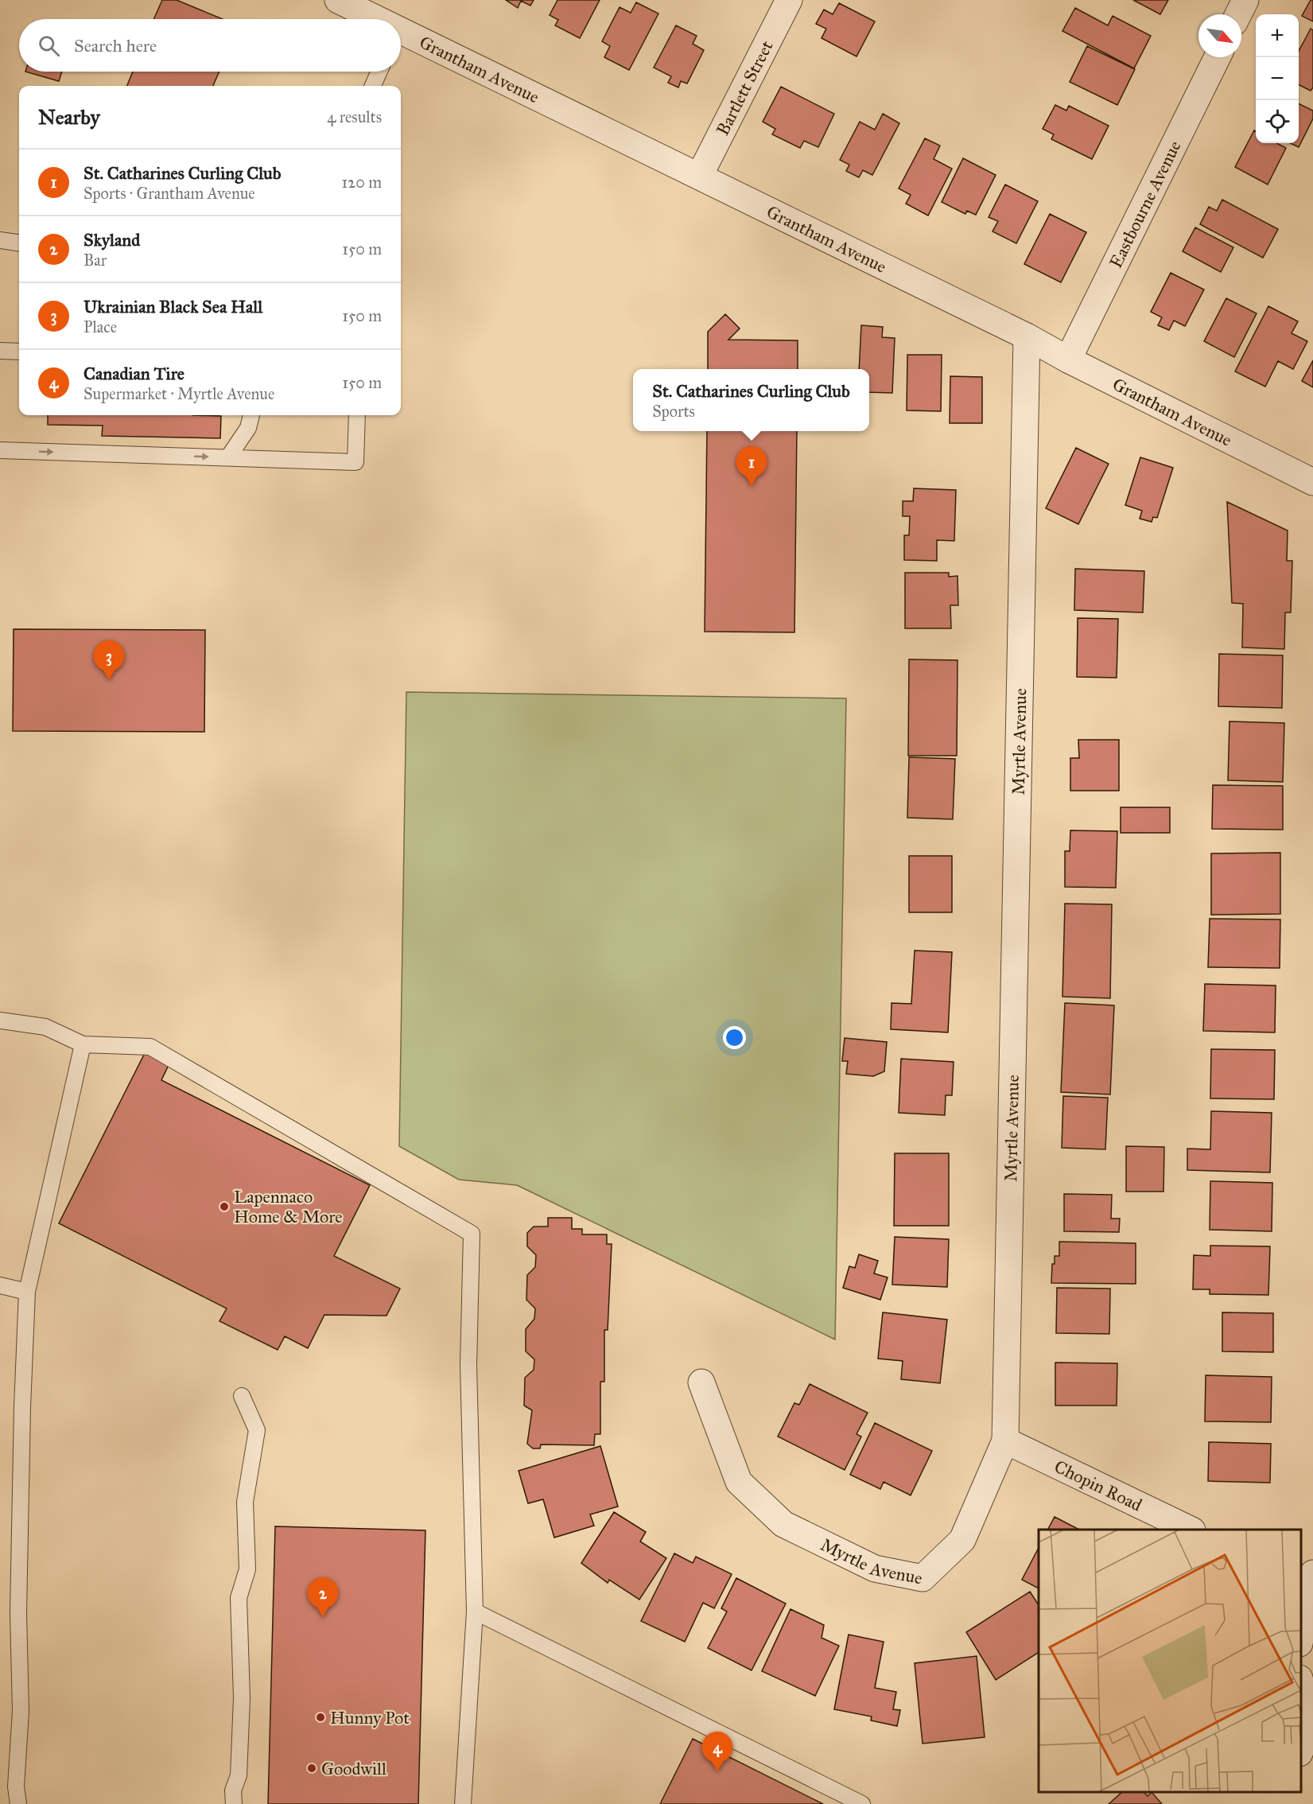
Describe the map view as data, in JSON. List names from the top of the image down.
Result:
{
  "streets": {
    "street": [
      "Grantham Avenue",
      "Bartlett Street",
      "Eastbourne Avenue",
      "Myrtle Avenue",
      "Chopin Road"
    ]
  },
  "crossings": [
    ["Grantham Avenue", "Bartlett Street"],
    ["Grantham Avenue", "Eastbourne Avenue"],
    ["Grantham Avenue", "Myrtle Avenue"],
    ["Myrtle Avenue", "Chopin Road"]
  ],
  "places": ["Lapennaco Home & More", "Hunny Pot", "Goodwill"],
  "north": "bottom right",
  "page": {
    "map_buttons": ["+", "−"],
    "search": "Search here",
    "heading": ["Nearby", "4 results"],
    "list": [
      {
        "mark": "1",
        "name": "St. Catharines Curling Club",
        "note": "Sports · Grantham Avenue",
        "value": "120 m"
      },
      {
        "mark": "2",
        "name": "Skyland",
        "note": "Bar",
        "value": "150 m"
      },
      {
        "mark": "3",
        "name": "Ukrainian Black Sea Hall",
        "note": "Place",
        "value": "150 m"
      },
      {
        "mark": "4",
        "name": "Canadian Tire",
        "note": "Supermarket · Myrtle Avenue",
        "value": "150 m"
      }
    ],
    "popup": ["St. Catharines Curling Club", "Sports"],
    "pins": [
      "1",
      "3",
      "2",
      "4"
    ]
  }
}
